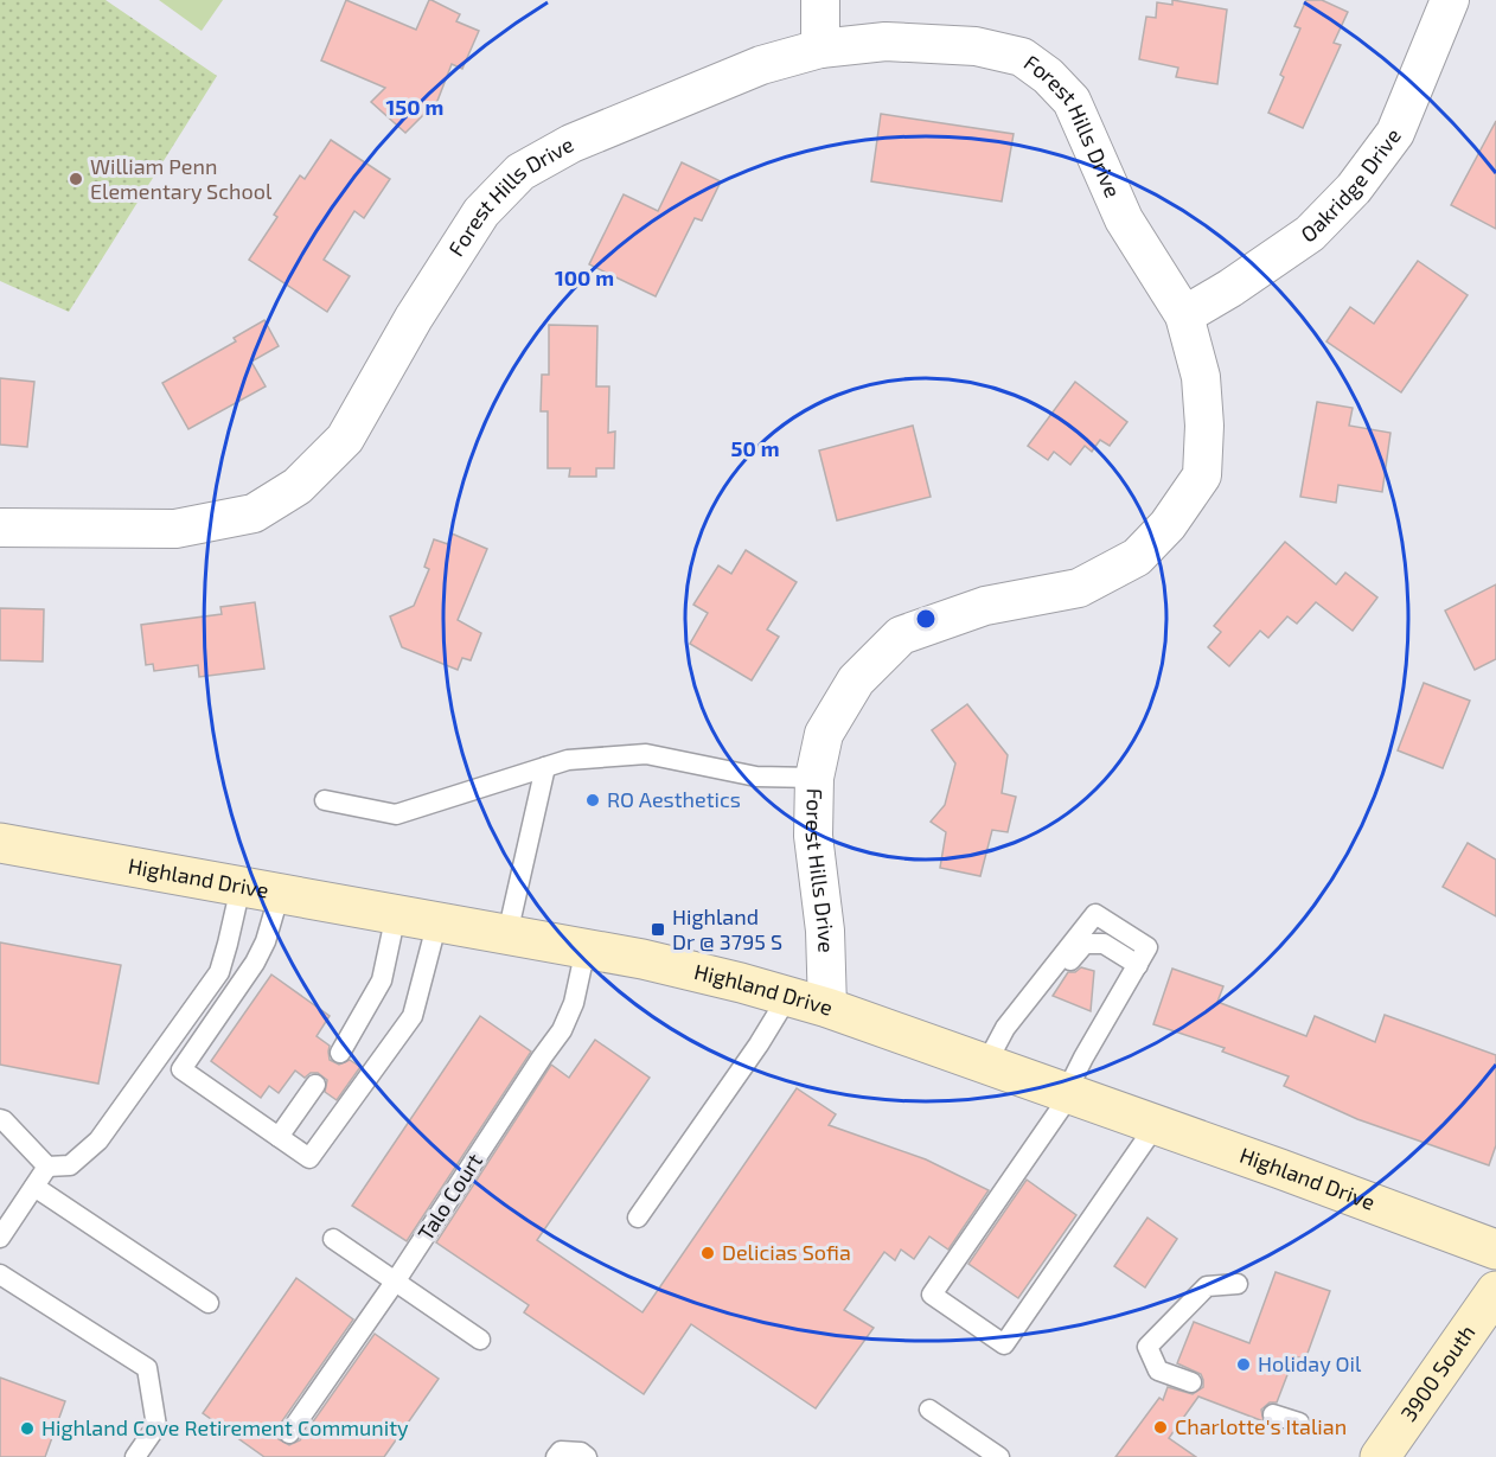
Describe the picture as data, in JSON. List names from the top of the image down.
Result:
{
  "streets": {
    "main road": ["Highland Drive", "3900 South"],
    "street": ["Forest Hills Drive", "Oakridge Drive"],
    "lane": ["Talo Court"]
  },
  "crossings": [
    ["Forest Hills Drive", "Oakridge Drive"],
    ["Forest Hills Drive", "Highland Drive"],
    ["Highland Drive", "Talo Court"]
  ],
  "places": {
    "other": [
      "William Penn Elementary School",
      "RO Aesthetics",
      "Delicias Sofia",
      "Holiday Oil",
      "Charlotte's Italian",
      "Highland Cove Retirement Community"
    ],
    "transit": ["Highland Dr @ 3795 S"]
  },
  "rings": ["150 m", "100 m", "50 m"]
}
